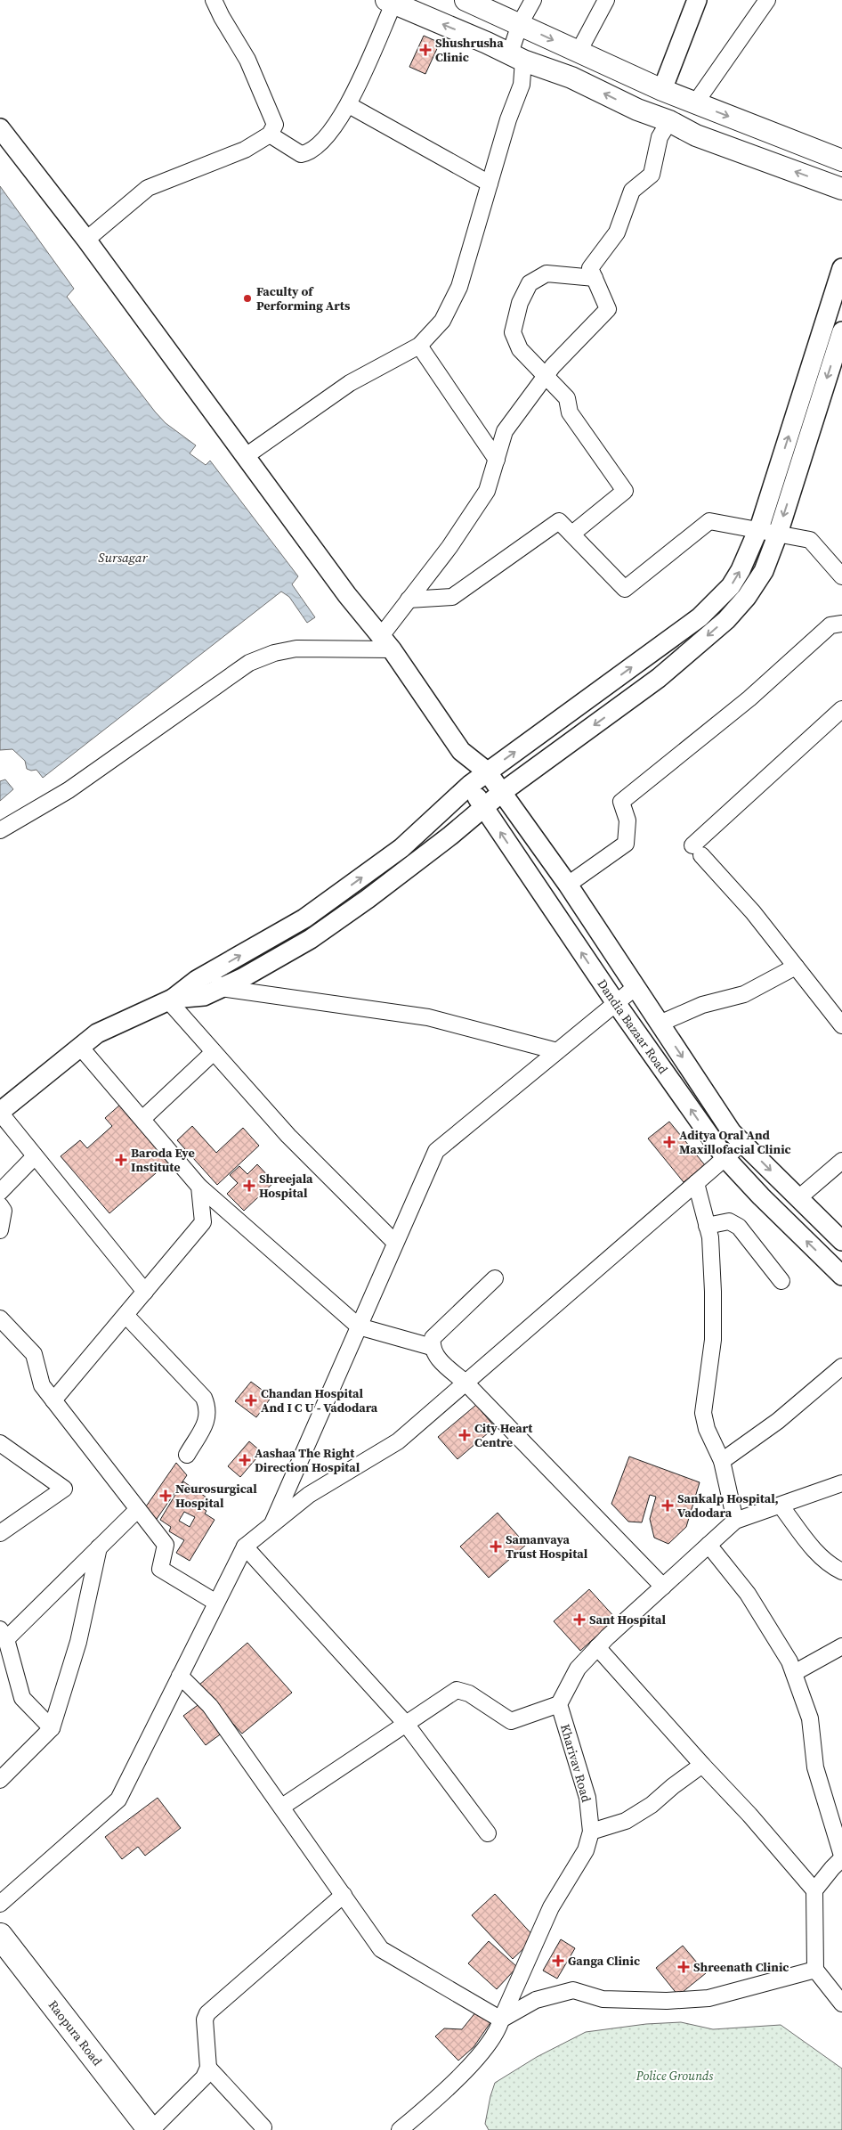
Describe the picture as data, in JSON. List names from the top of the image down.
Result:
{
  "streets": {
    "main road": ["Raopura Road"],
    "street": ["Dandia Bazaar Road", "Kharivav Road"]
  },
  "water": ["Sursagar"],
  "parks": ["Police Grounds"],
  "places": {
    "health": [
      "Shushrusha Clinic",
      "Aditya Oral And Maxillofacial Clinic",
      "Baroda Eye Institute",
      "Shreejala Hospital",
      "Chandan Hospital And I C U - Vadodara",
      "City Heart Centre",
      "Aashaa The Right Direction Hospital",
      "Neurosurgical Hospital",
      "Sankalp Hospital, Vadodara",
      "Samanvaya Trust Hospital",
      "Sant Hospital",
      "Ganga Clinic",
      "Shreenath Clinic"
    ],
    "other": ["Faculty of Performing Arts"]
  }
}
